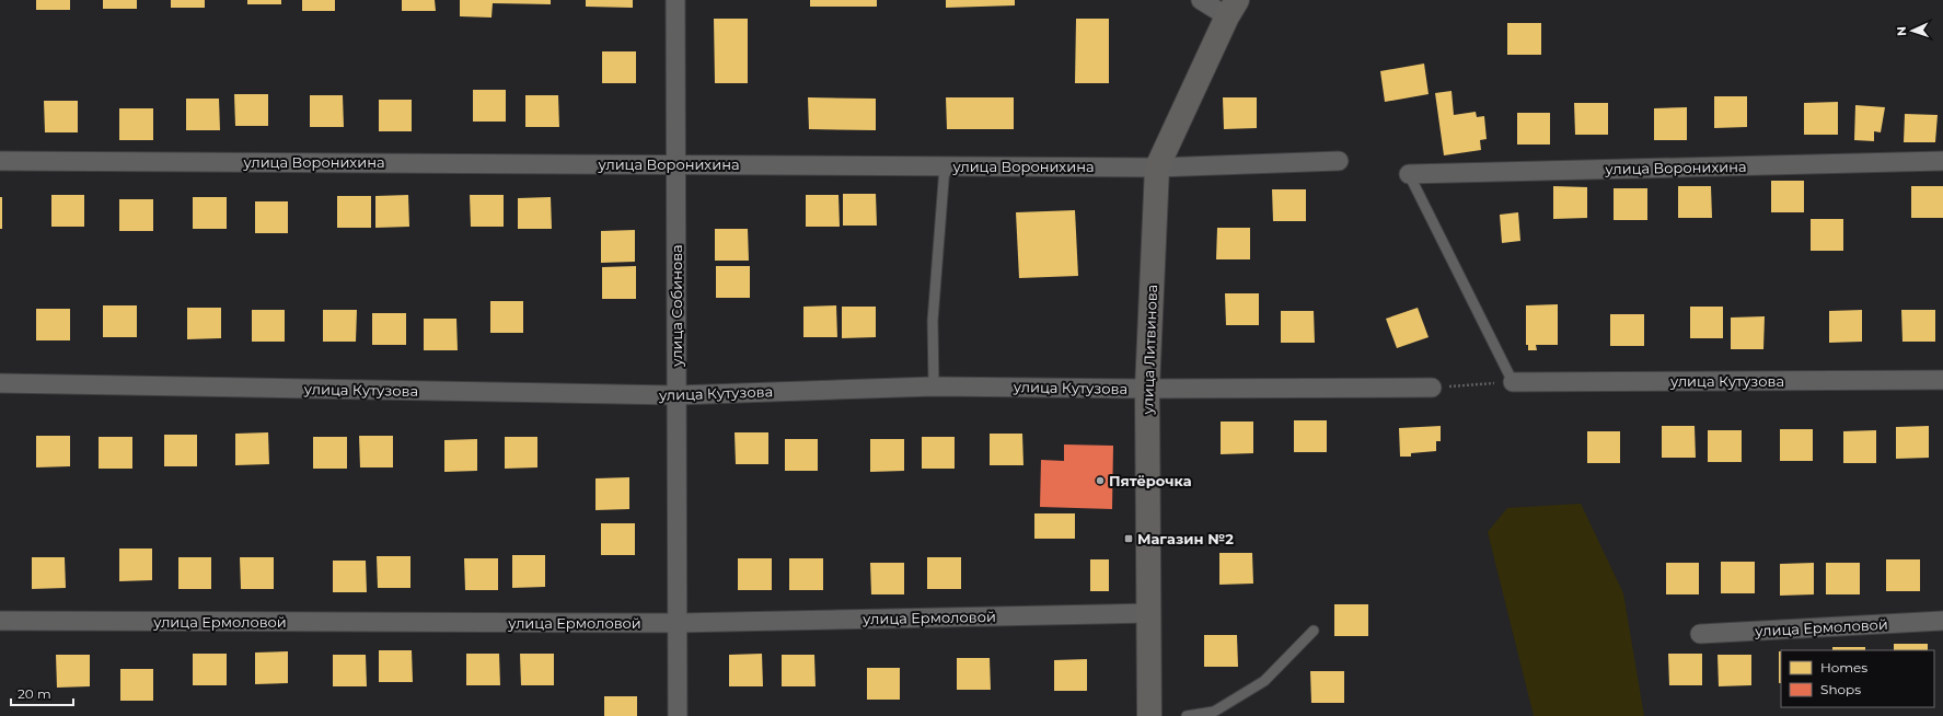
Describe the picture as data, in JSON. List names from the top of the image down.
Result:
{
  "streets": {
    "street": [
      "улица Воронихина",
      "улица Собинова",
      "улица Литвинова",
      "улица Кутузова",
      "улица Ермоловой"
    ]
  },
  "crossings": [
    ["улица Воронихина", "улица Собинова"],
    ["улица Воронихина", "улица Литвинова"],
    ["улица Собинова", "улица Кутузова"],
    ["улица Собинова", "улица Ермоловой"],
    ["улица Литвинова", "улица Кутузова"],
    ["улица Литвинова", "улица Ермоловой"]
  ],
  "places": {
    "other": ["Пятёрочка"],
    "transit": ["Магазин №2"]
  },
  "legend": ["Homes", "Shops"],
  "scale_bar": "20 m",
  "north": "left"
}
